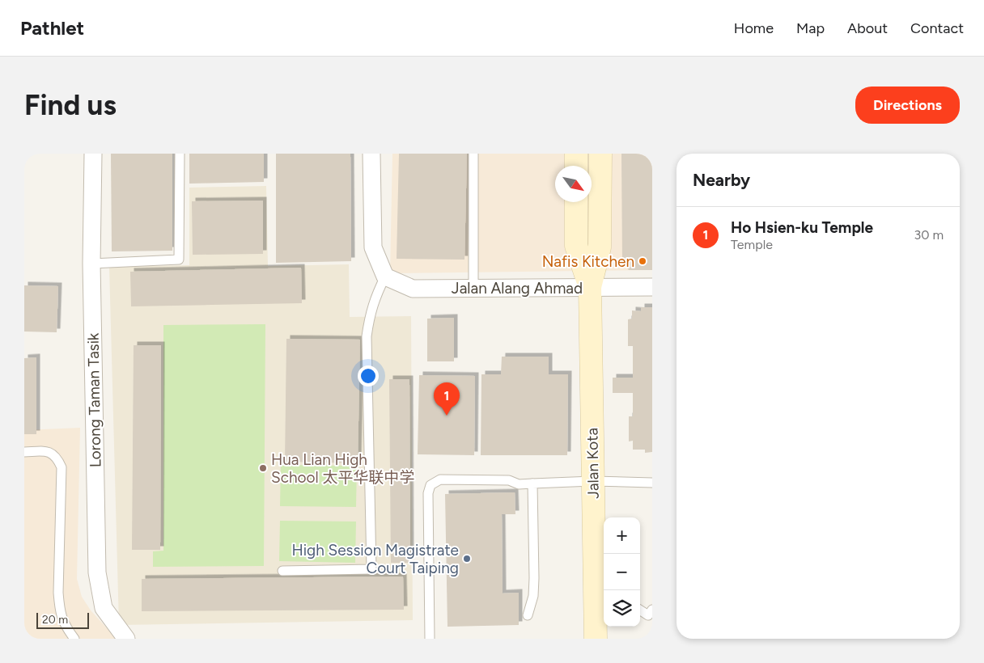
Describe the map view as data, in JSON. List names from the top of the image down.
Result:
{
  "streets": {
    "main road": ["Jalan Kota"],
    "street": ["Jalan Alang Ahmad", "Lorong Taman Tasik"]
  },
  "crossings": [
    ["Jalan Alang Ahmad", "Jalan Kota"]
  ],
  "places": ["Nafis Kitchen", "Hua Lian High School 太平华联中学", "High Session Magistrate Court Taiping"],
  "scale_bar": "20 m",
  "north": "bottom right",
  "page": {
    "header": "Pathlet",
    "nav": [
      "Home",
      "Map",
      "About",
      "Contact"
    ],
    "buttons": "Directions",
    "title": "Find us",
    "heading": "Nearby",
    "list": [
      {
        "mark": "1",
        "name": "Ho Hsien-ku Temple",
        "note": "Temple",
        "value": "30 m"
      }
    ],
    "pins": "1",
    "map_buttons": ["+", "−"],
    "scale": "20 m"
  }
}
